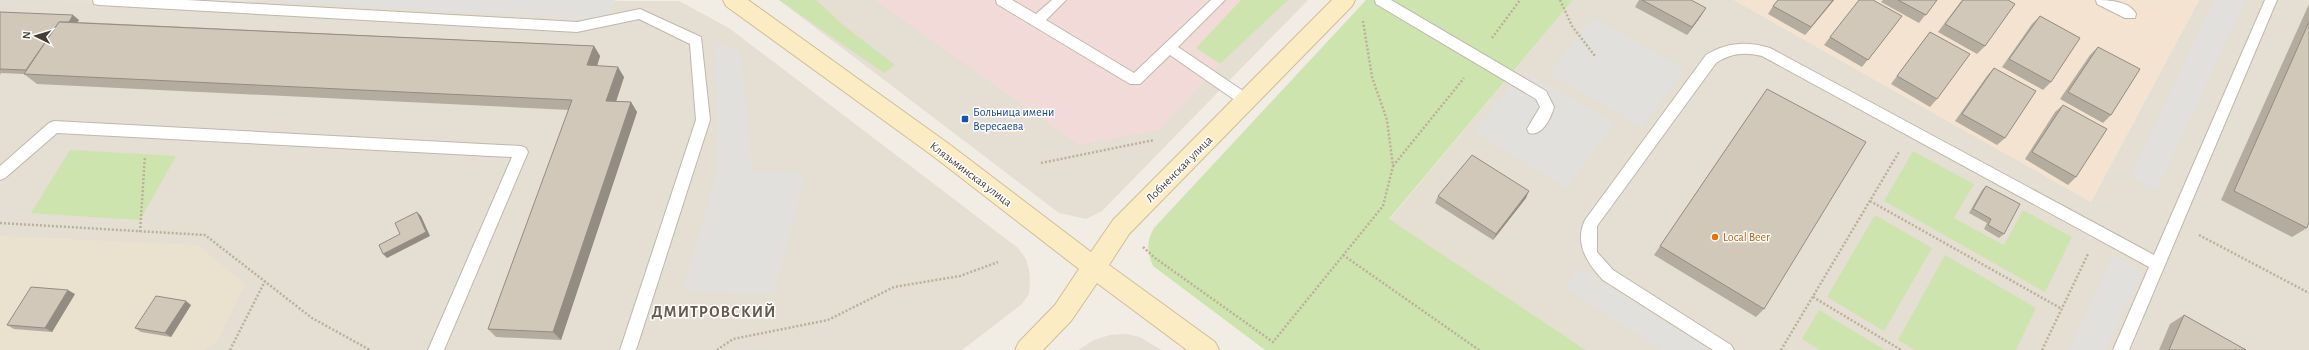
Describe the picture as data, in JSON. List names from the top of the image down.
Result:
{
  "streets": {
    "street": ["Лобненская улица", "Клязьминская улица"]
  },
  "crossings": [
    ["Лобненская улица", "Клязьминская улица"]
  ],
  "districts": ["ДМИТРОВСКИЙ"],
  "places": {
    "transit": ["Больница имени Вересаева"],
    "other": ["Local Beer"]
  },
  "north": "left"
}
